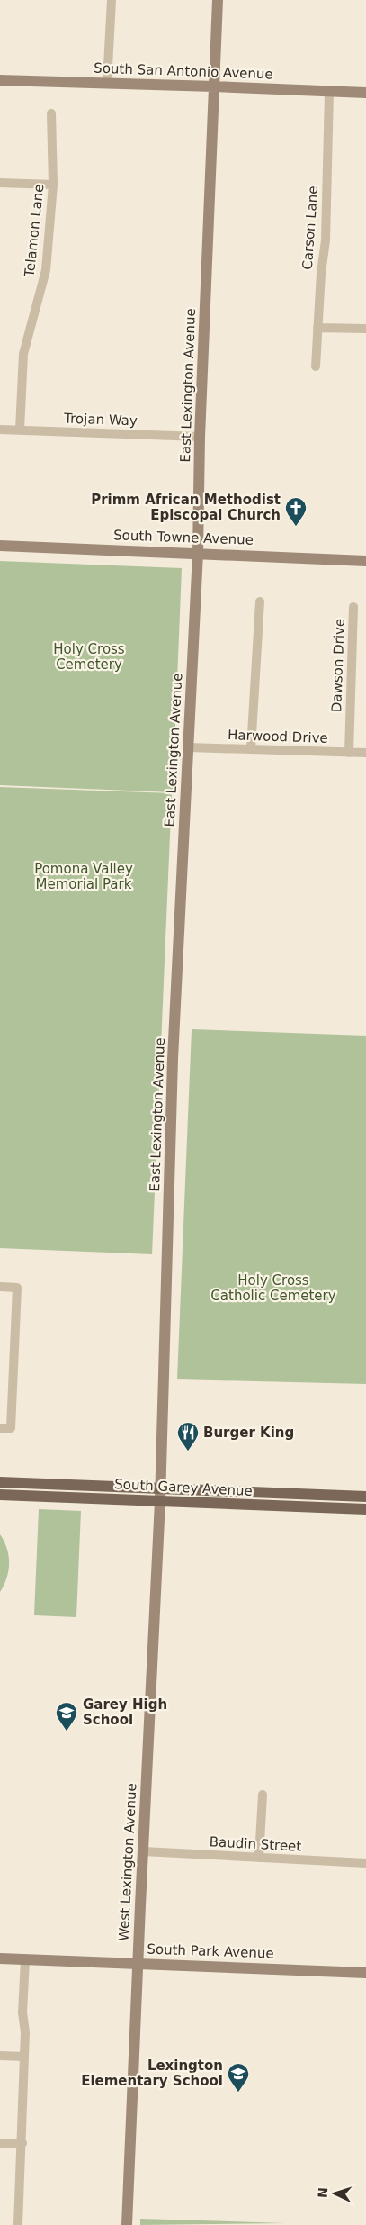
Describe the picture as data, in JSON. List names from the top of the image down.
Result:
{
  "streets": {
    "main road": ["South Garey Avenue"],
    "street": [
      "South San Antonio Avenue",
      "Carson Lane",
      "Telamon Lane",
      "East Lexington Avenue",
      "Trojan Way",
      "South Towne Avenue",
      "Dawson Drive",
      "Harwood Drive",
      "Baudin Street",
      "West Lexington Avenue",
      "South Park Avenue"
    ]
  },
  "crossings": [
    ["South San Antonio Avenue", "Carson Lane"],
    ["South San Antonio Avenue", "East Lexington Avenue"],
    ["Telamon Lane", "Trojan Way"],
    ["East Lexington Avenue", "Trojan Way"],
    ["East Lexington Avenue", "South Towne Avenue"],
    ["East Lexington Avenue", "Harwood Drive"],
    ["East Lexington Avenue", "South Garey Avenue"],
    ["East Lexington Avenue", "West Lexington Avenue"],
    ["Dawson Drive", "Harwood Drive"],
    ["South Garey Avenue", "West Lexington Avenue"],
    ["Baudin Street", "West Lexington Avenue"],
    ["West Lexington Avenue", "South Park Avenue"]
  ],
  "parks": ["Holy Cross Cemetery", "Pomona Valley Memorial Park", "Holy Cross Catholic Cemetery"],
  "places": {
    "church": ["Primm African Methodist Episcopal Church"],
    "restaurant": ["Burger King"],
    "school or university": ["Garey High School", "Lexington Elementary School"]
  },
  "north": "left"
}
